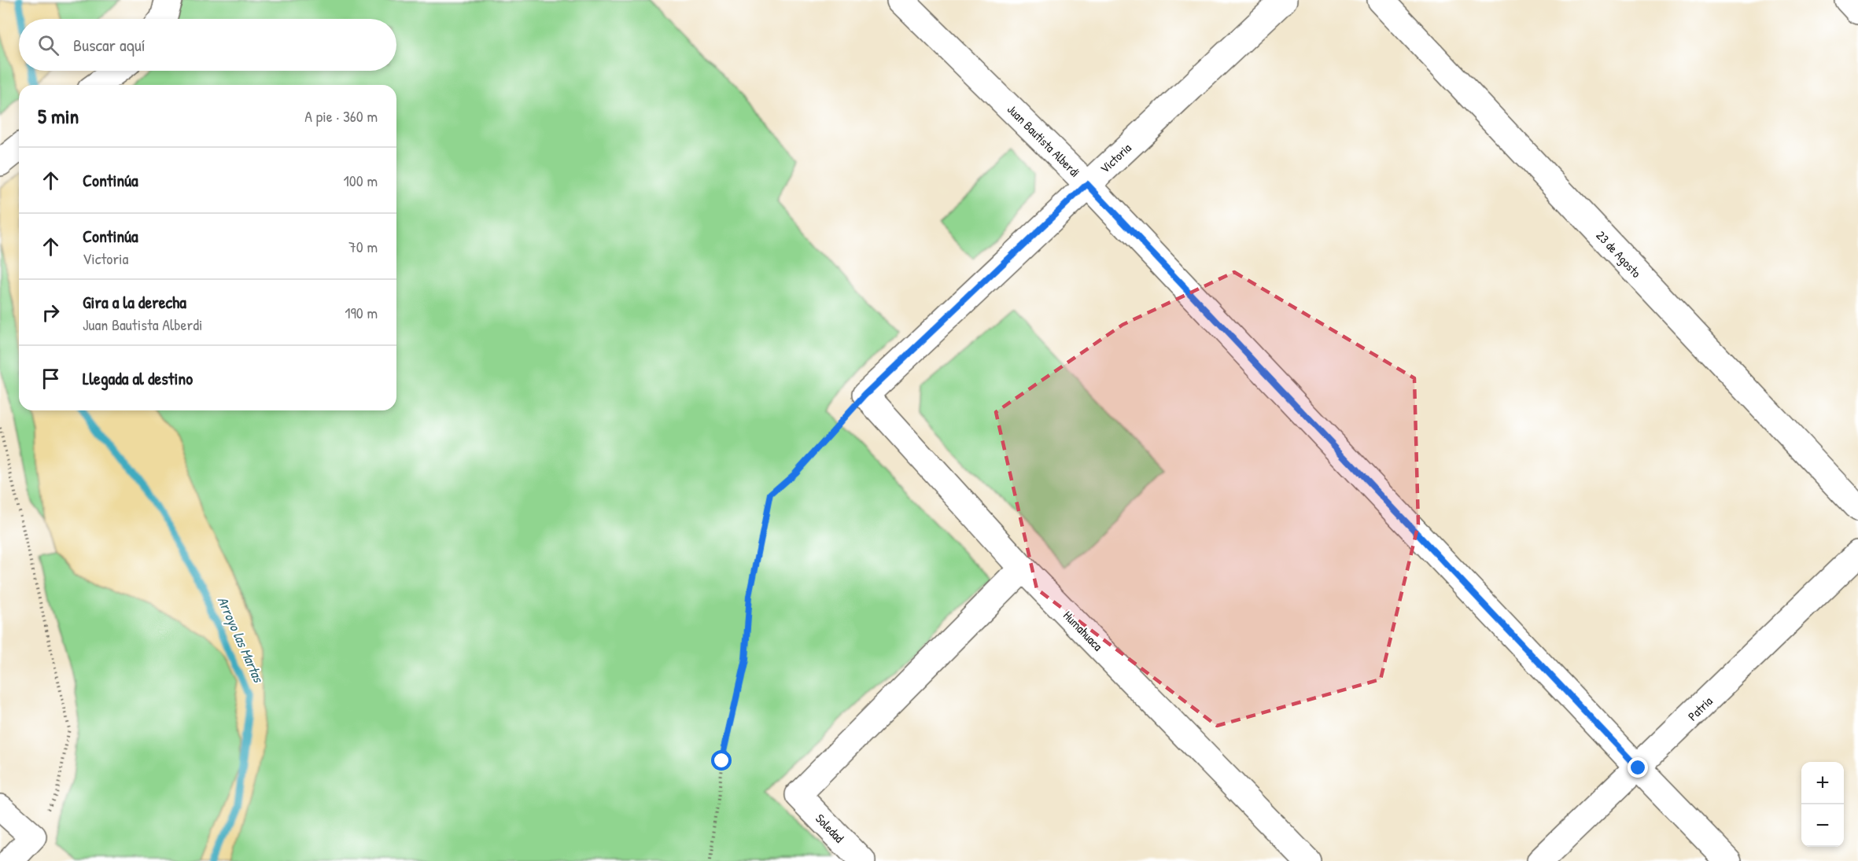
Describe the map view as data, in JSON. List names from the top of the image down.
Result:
{
  "streets": {
    "street": [
      "Juan Bautista Alberdi",
      "Victoria",
      "23 de Agosto",
      "Humahuaca",
      "Patria",
      "Soledad"
    ]
  },
  "crossings": [
    ["Juan Bautista Alberdi", "Victoria"],
    ["Juan Bautista Alberdi", "Patria"],
    ["Victoria", "Humahuaca"],
    ["Humahuaca", "Soledad"]
  ],
  "water": ["Arroyo las Martas"],
  "page": {
    "search": "Buscar aquí",
    "heading": ["5 min", "A pie · 360 m"],
    "list": [
      ["Continúa", "100 m"],
      ["Continúa", "Victoria", "70 m"],
      ["Gira a la derecha", "Juan Bautista Alberdi", "190 m"],
      "Llegada al destino"
    ],
    "map_buttons": ["+", "−"]
  }
}
